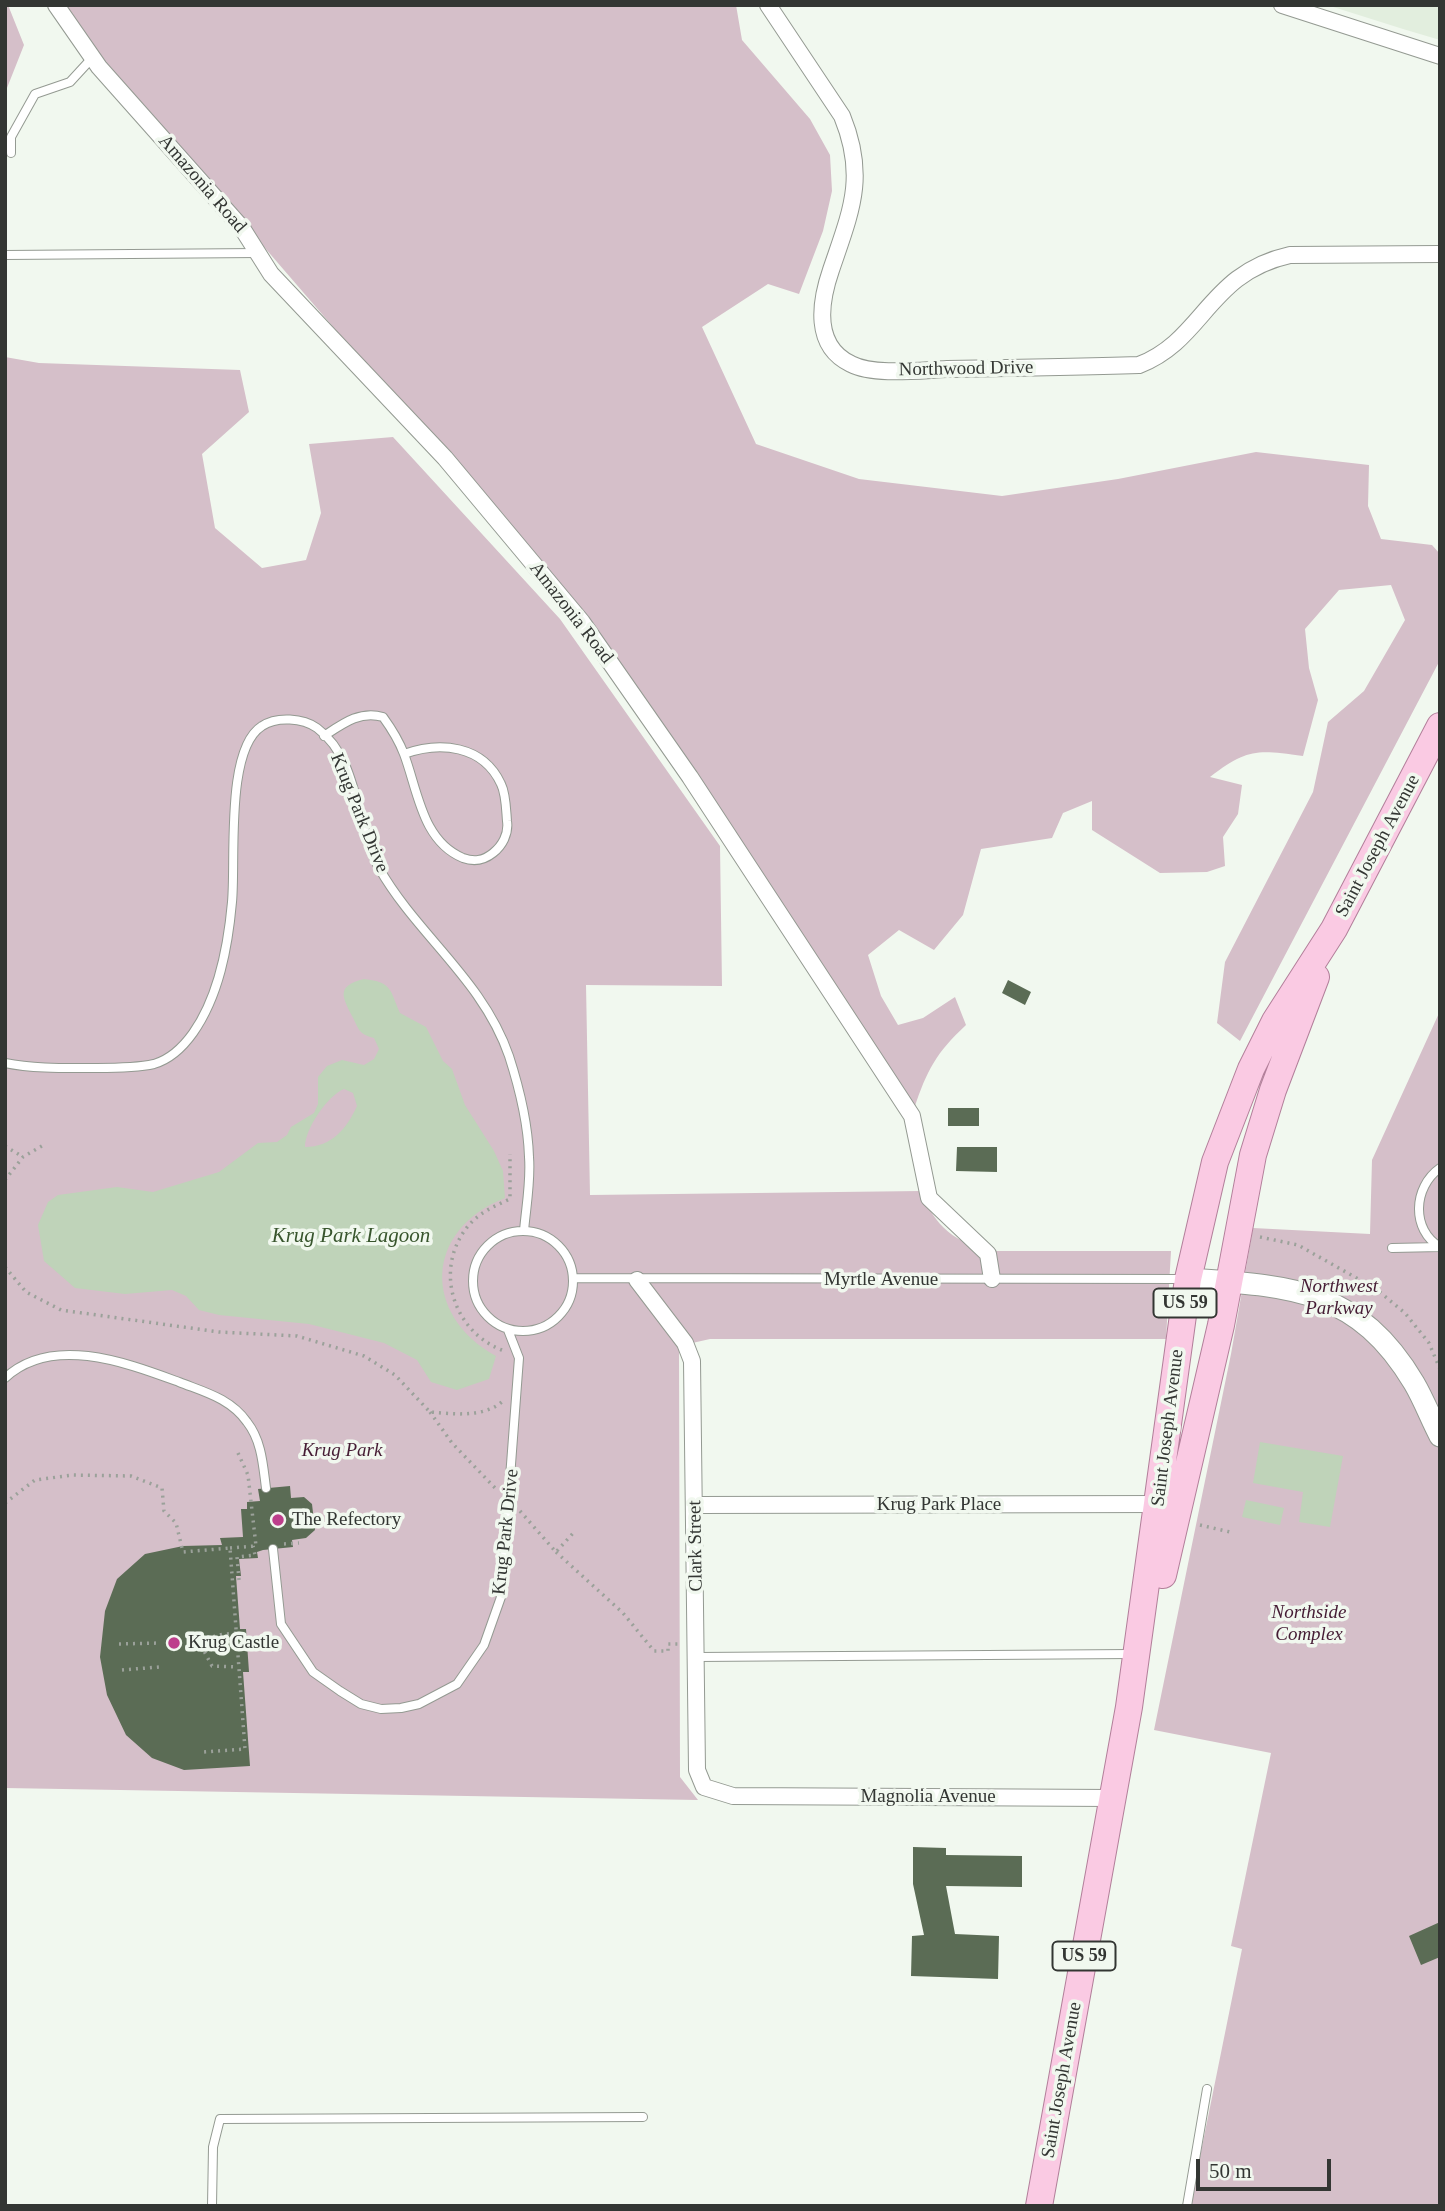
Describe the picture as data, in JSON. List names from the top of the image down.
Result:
{
  "streets": {
    "main road": ["Saint Joseph Avenue", "US 59"],
    "street": [
      "Amazonia Road",
      "Northwood Drive",
      "Krug Park Place",
      "Clark Street",
      "Magnolia Avenue"
    ],
    "lane": ["Krug Park Drive", "Myrtle Avenue"]
  },
  "crossings": [
    ["Amazonia Road", "Myrtle Avenue"],
    ["Krug Park Drive", "Myrtle Avenue"],
    ["Saint Joseph Avenue", "Myrtle Avenue"],
    ["Saint Joseph Avenue", "Krug Park Place"],
    ["Saint Joseph Avenue", "Magnolia Avenue"],
    ["Myrtle Avenue", "Clark Street"],
    ["Krug Park Place", "Clark Street"],
    ["Clark Street", "Magnolia Avenue"]
  ],
  "water": ["Krug Park Lagoon"],
  "parks": ["Northwest Parkway", "Krug Park", "Northside Complex"],
  "places": ["The Refectory", "Krug Castle"],
  "scale_bar": "50 m"
}
